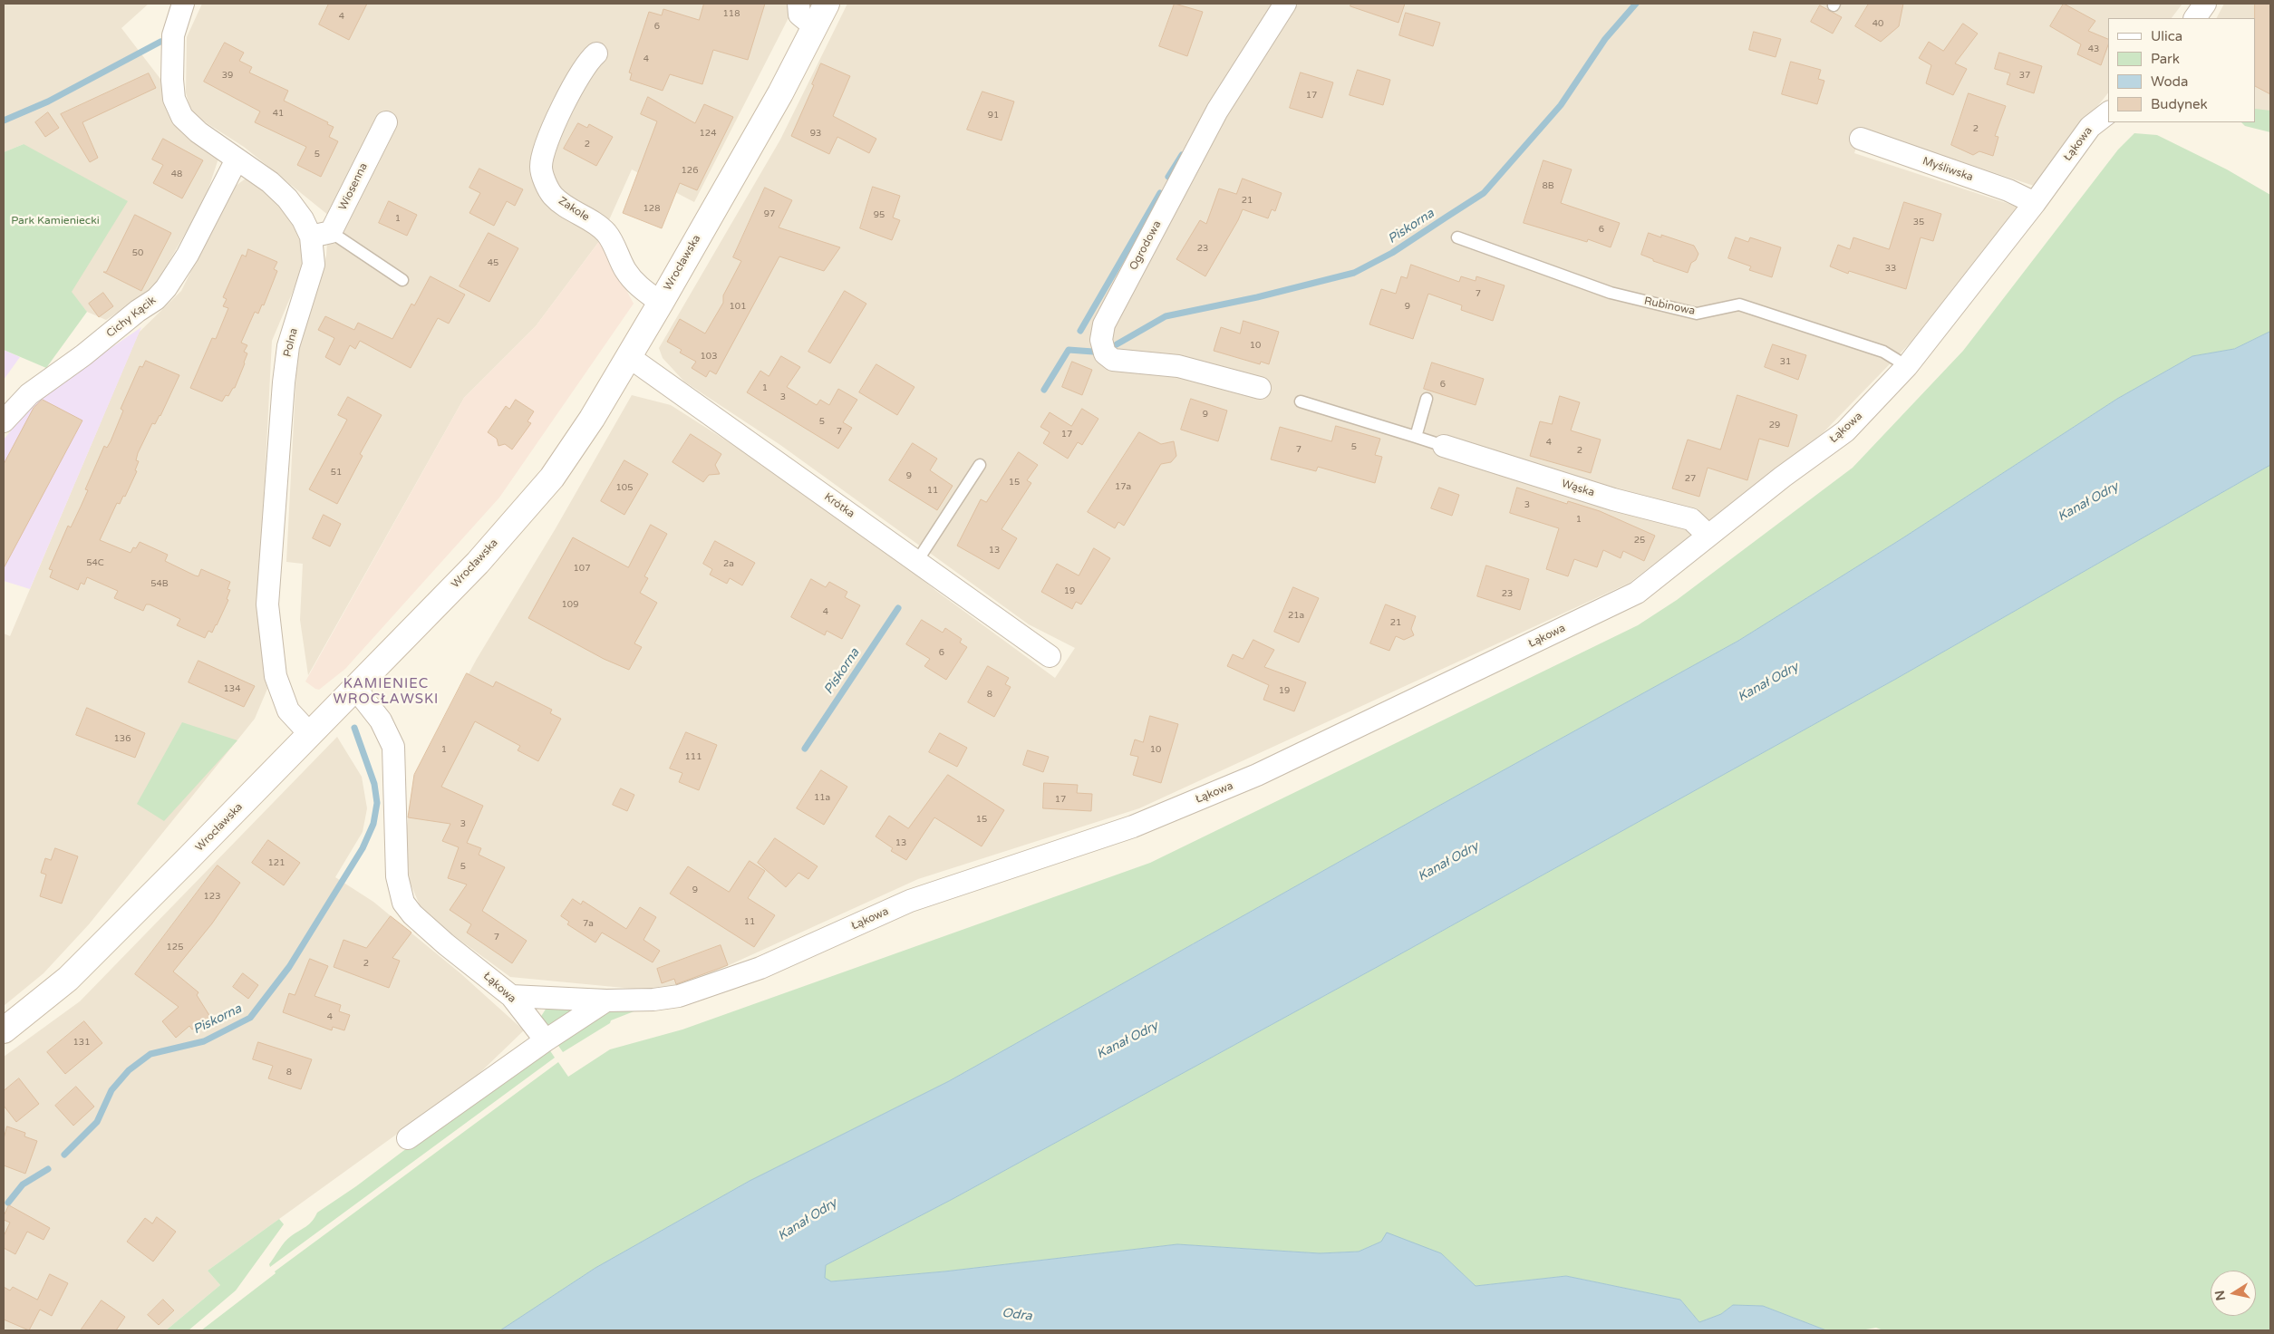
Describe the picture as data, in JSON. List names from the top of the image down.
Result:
{
  "streets": {
    "main road": ["Wrocławska"],
    "street": [
      "Łąkowa",
      "Myśliwska",
      "Wiosenna",
      "Zakole",
      "Ogrodowa",
      "Cichy Kącik",
      "Polna",
      "Wąska",
      "Krótka"
    ],
    "lane": ["Rubinowa"]
  },
  "crossings": [
    ["Łąkowa", "Myśliwska"],
    ["Łąkowa", "Wrocławska"],
    ["Łąkowa", "Rubinowa"],
    ["Łąkowa", "Wąska"],
    ["Wiosenna", "Polna"],
    ["Zakole", "Wrocławska"],
    ["Wrocławska", "Polna"],
    ["Wrocławska", "Krótka"],
    ["Cichy Kącik", "Polna"]
  ],
  "districts": ["KAMIENIEC WROCŁAWSKI"],
  "water": ["Piskorna", "Kanał Odry", "Odra"],
  "parks": ["Park Kamieniecki"],
  "house_numbers": [
    "118",
    "4",
    "40",
    "6",
    "43",
    "4",
    "39",
    "37",
    "17",
    "41",
    "91",
    "2",
    "124",
    "93",
    "2",
    "5",
    "126",
    "48",
    "8B",
    "21",
    "128",
    "97",
    "95",
    "1",
    "35",
    "6",
    "23",
    "50",
    "45",
    "33",
    "7",
    "101",
    "9",
    "10",
    "103",
    "31",
    "6",
    "1",
    "3",
    "9",
    "5",
    "29",
    "7",
    "17",
    "4",
    "5",
    "7",
    "2",
    "51",
    "9",
    "27",
    "15",
    "17a",
    "105",
    "11",
    "3",
    "1",
    "25",
    "13",
    "54C",
    "2a",
    "107",
    "54B",
    "19",
    "23",
    "109",
    "4",
    "21a",
    "21",
    "6",
    "134",
    "19",
    "8",
    "136",
    "1",
    "10",
    "111",
    "11a",
    "17",
    "15",
    "3",
    "13",
    "121",
    "5",
    "9",
    "123",
    "11",
    "7a",
    "7",
    "125",
    "2",
    "4",
    "131",
    "8"
  ],
  "legend": [
    "Ulica",
    "Park",
    "Woda",
    "Budynek"
  ],
  "north": "left"
}
